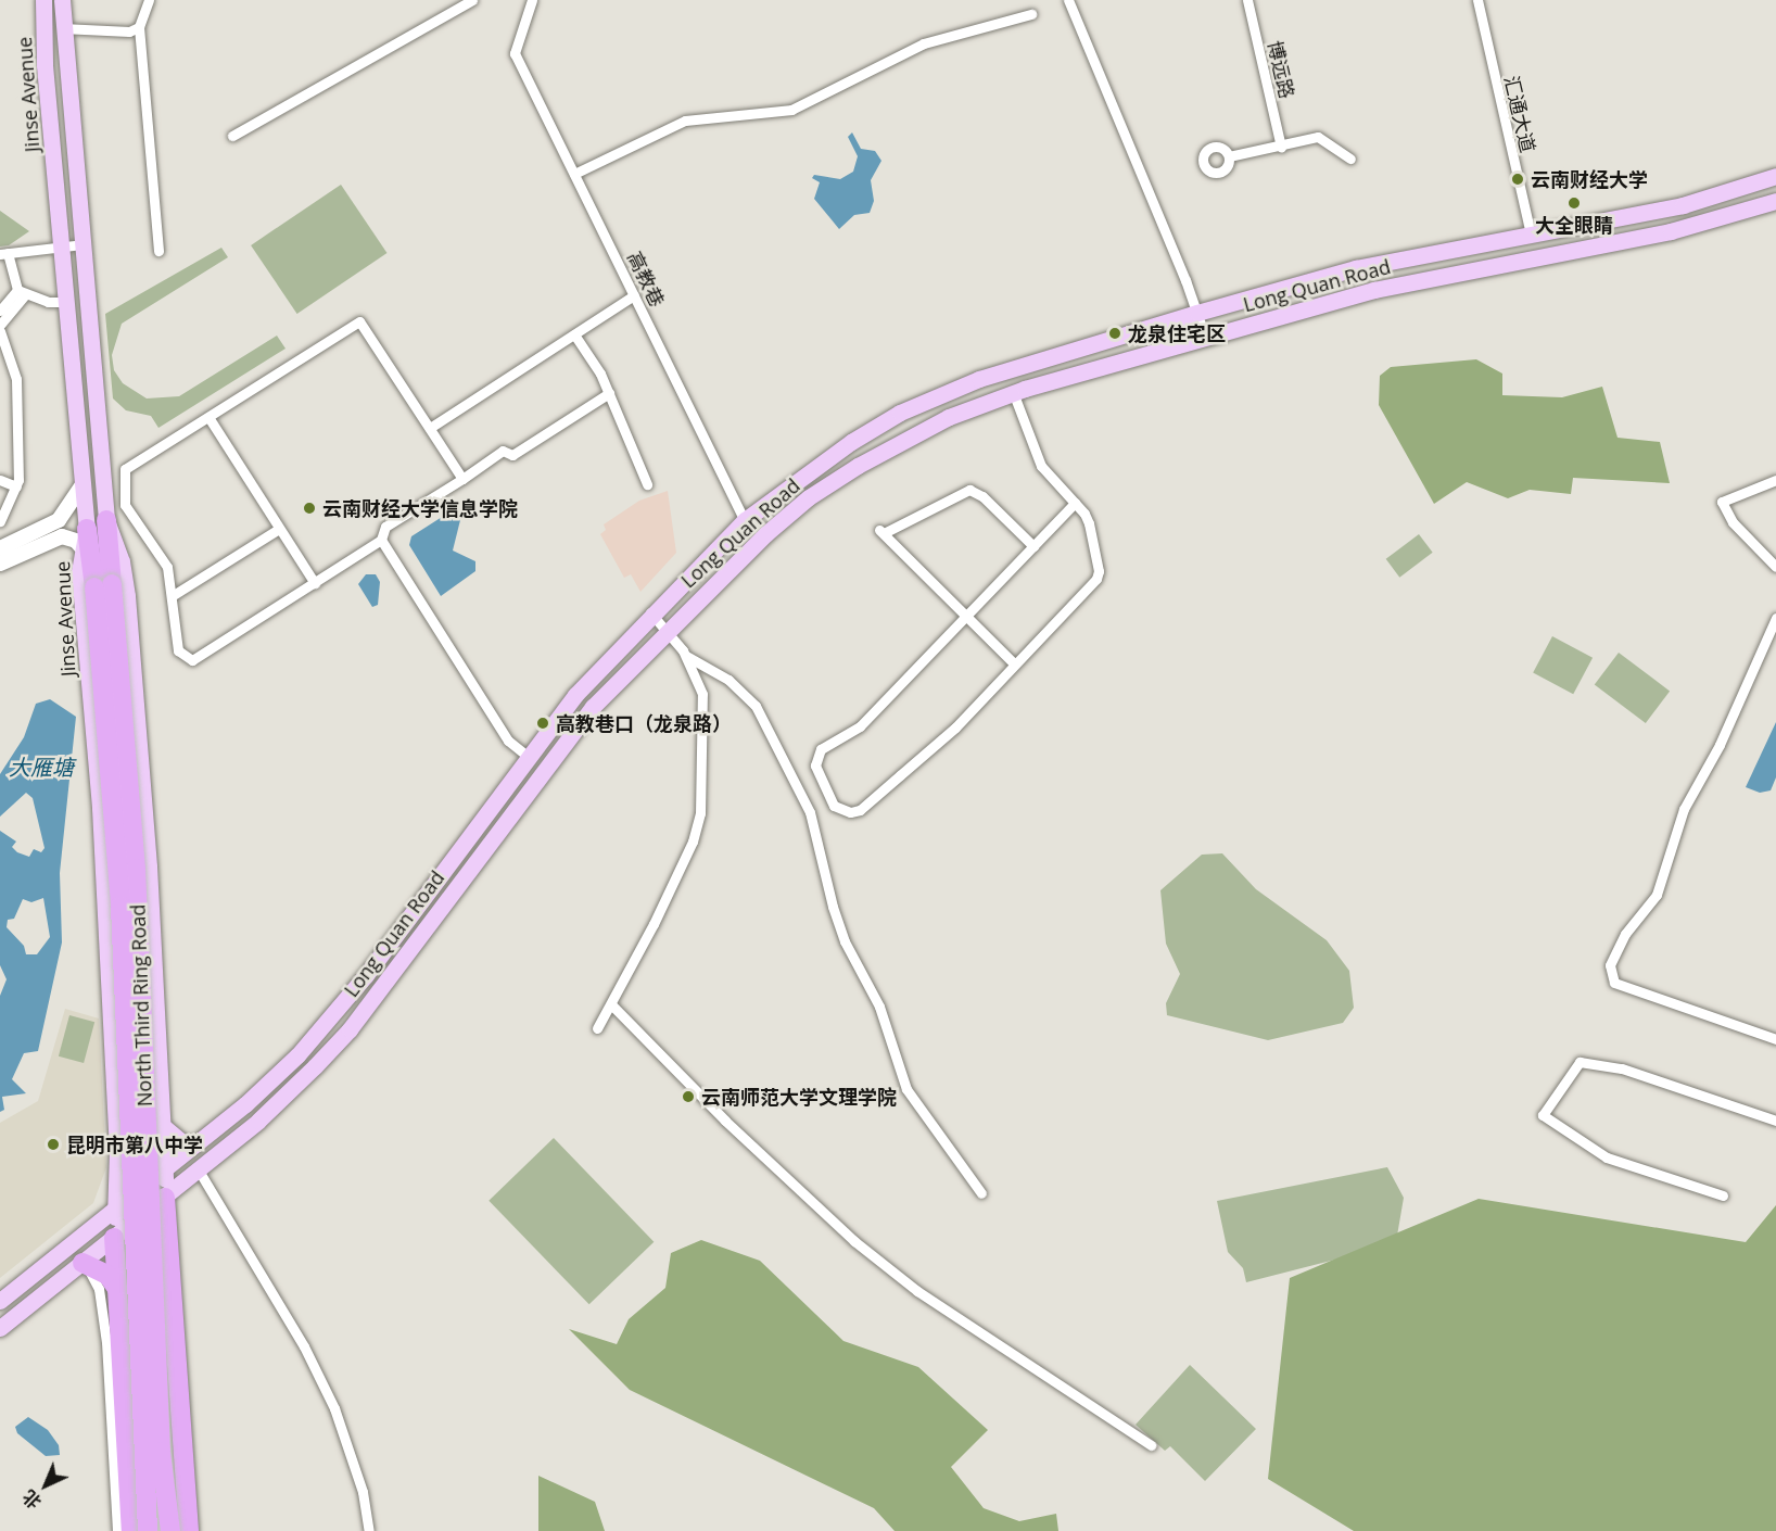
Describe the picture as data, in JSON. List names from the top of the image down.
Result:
{
  "streets": {
    "highway": ["North Third Ring Road"],
    "main road": ["Jinse Avenue", "Long Quan Road"],
    "street": ["博远路", "汇通大道", "高教巷"]
  },
  "crossings": [
    ["Jinse Avenue", "Long Quan Road"],
    ["Jinse Avenue", "North Third Ring Road"],
    ["汇通大道", "Long Quan Road"],
    ["高教巷", "Long Quan Road"]
  ],
  "water": ["大雁塘"],
  "places": [
    "云南财经大学",
    "大全眼睛",
    "龙泉住宅区",
    "云南财经大学信息学院",
    "高教巷口（龙泉路）",
    "云南师范大学文理学院",
    "昆明市第八中学"
  ],
  "north": "bottom left"
}
